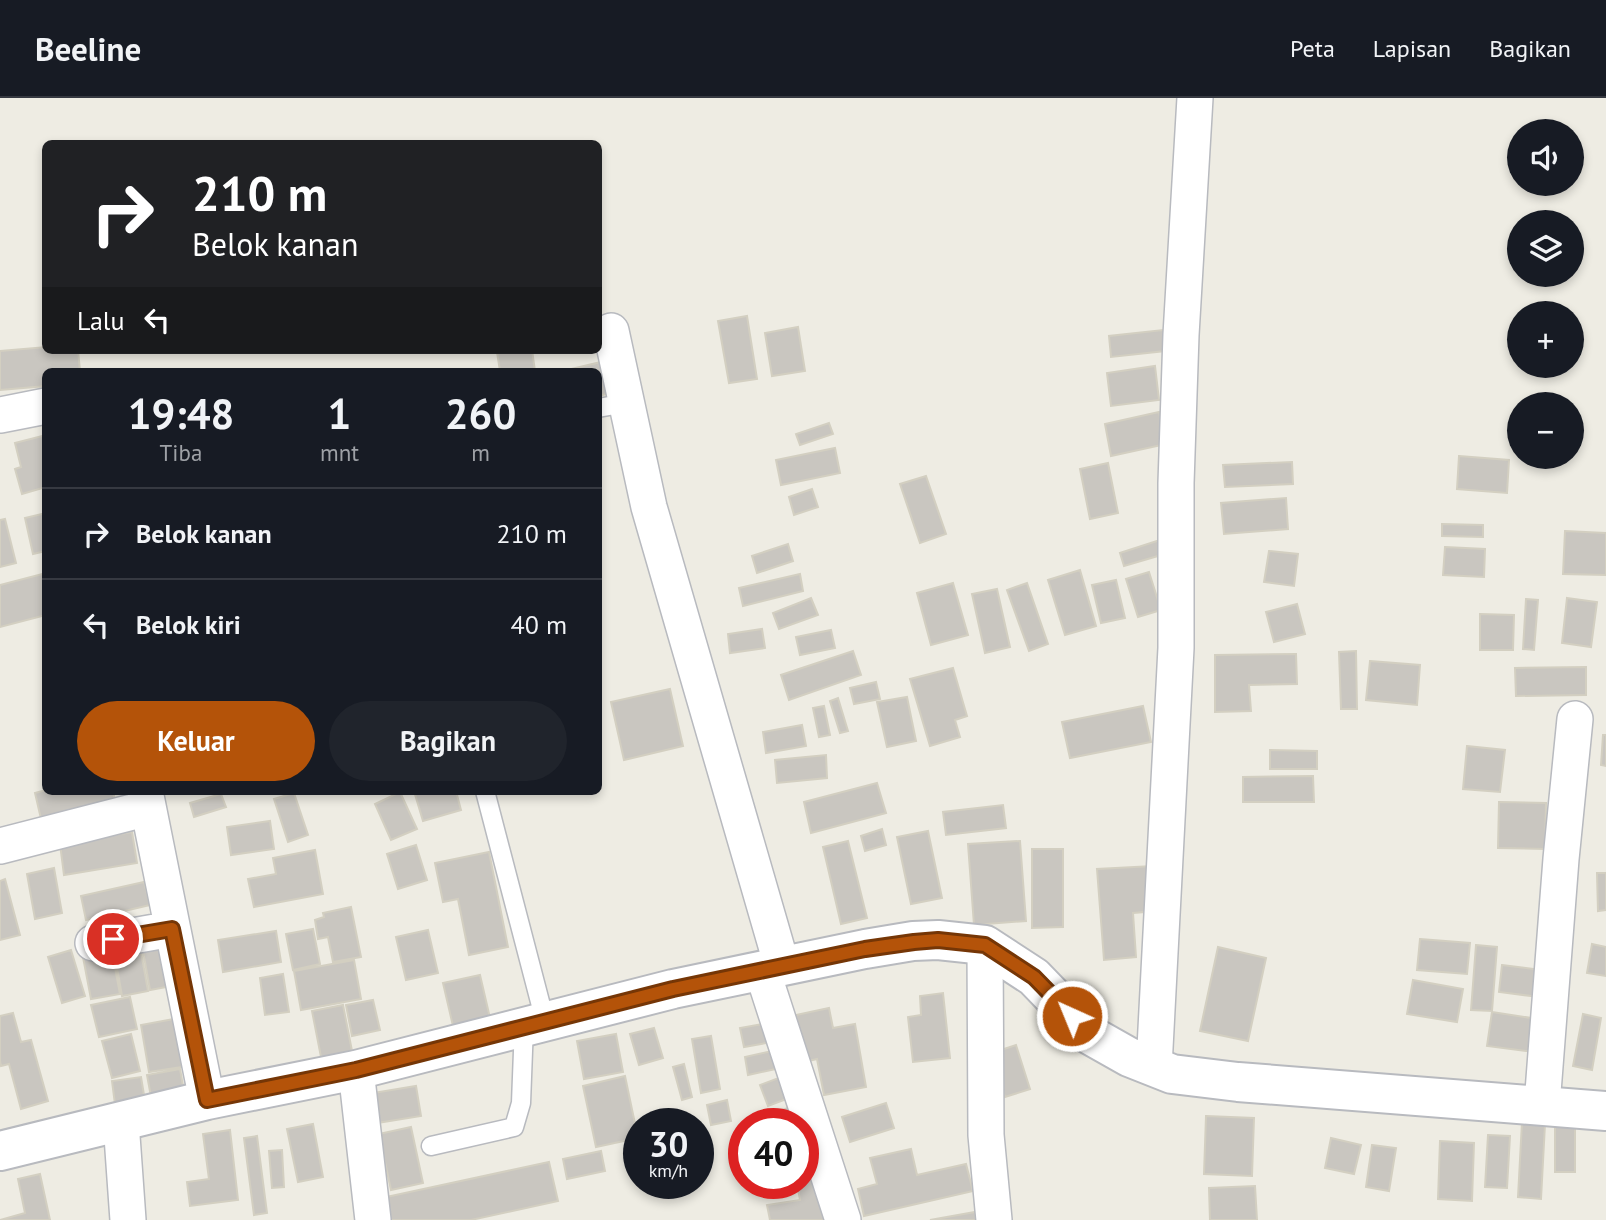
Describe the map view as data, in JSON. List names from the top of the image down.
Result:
{
  "page": {
    "header": "Beeline",
    "nav": ["Peta", "Lapisan", "Bagikan"],
    "map_buttons": ["+", "−"],
    "turn": ["210 m", "Belok kanan"],
    "then": "Lalu",
    "eta": [
      "19:48",
      "Tiba",
      "1",
      "mnt",
      "260",
      "m"
    ],
    "list": [
      {
        "name": "Belok kanan",
        "value": "210 m"
      },
      {
        "name": "Belok kiri",
        "value": "40 m"
      }
    ],
    "buttons": ["Keluar", "Bagikan"],
    "speed": "30 km/h",
    "limit": "40"
  }
}
